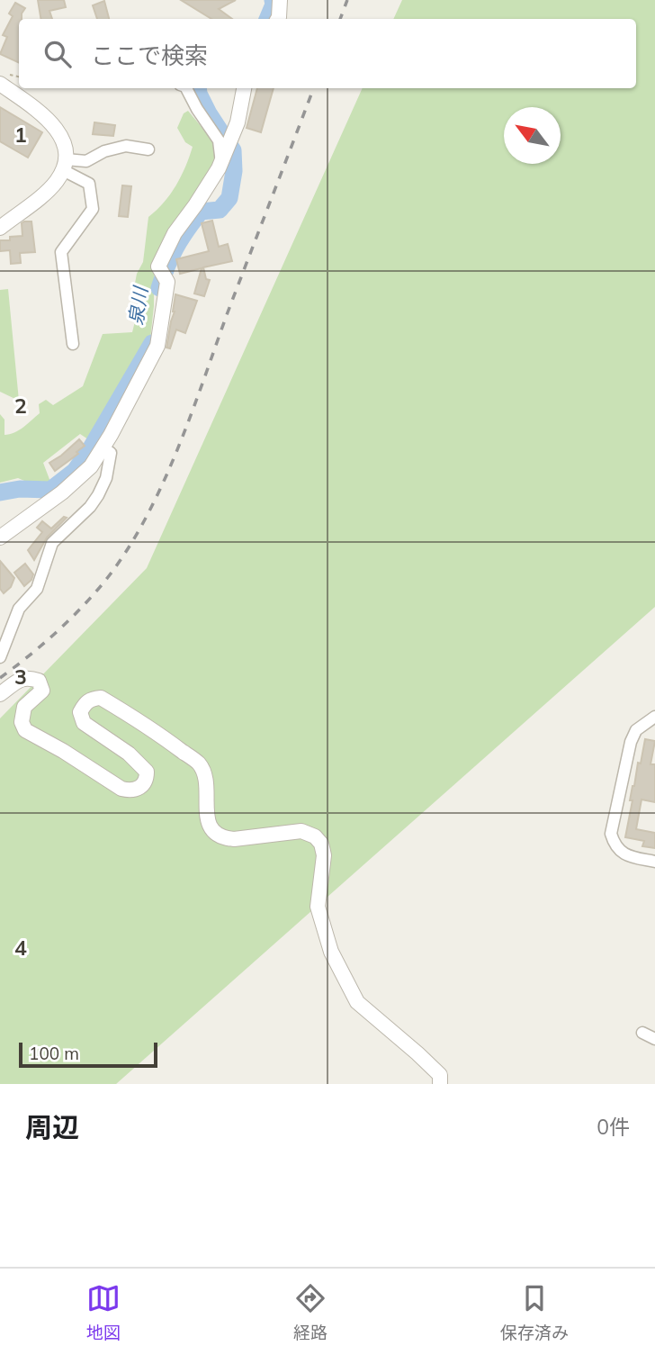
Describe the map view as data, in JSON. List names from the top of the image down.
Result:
{
  "water": ["泉川"],
  "scale_bar": "100 m",
  "north": "top left",
  "page": {
    "search": "ここで検索",
    "scale": "100 m",
    "heading": ["周辺", "0件"],
    "nav": ["地図", "経路", "保存済み"]
  },
  "grid": {
    "rows": [
      "1",
      "2",
      "3",
      "4"
    ]
  }
}
